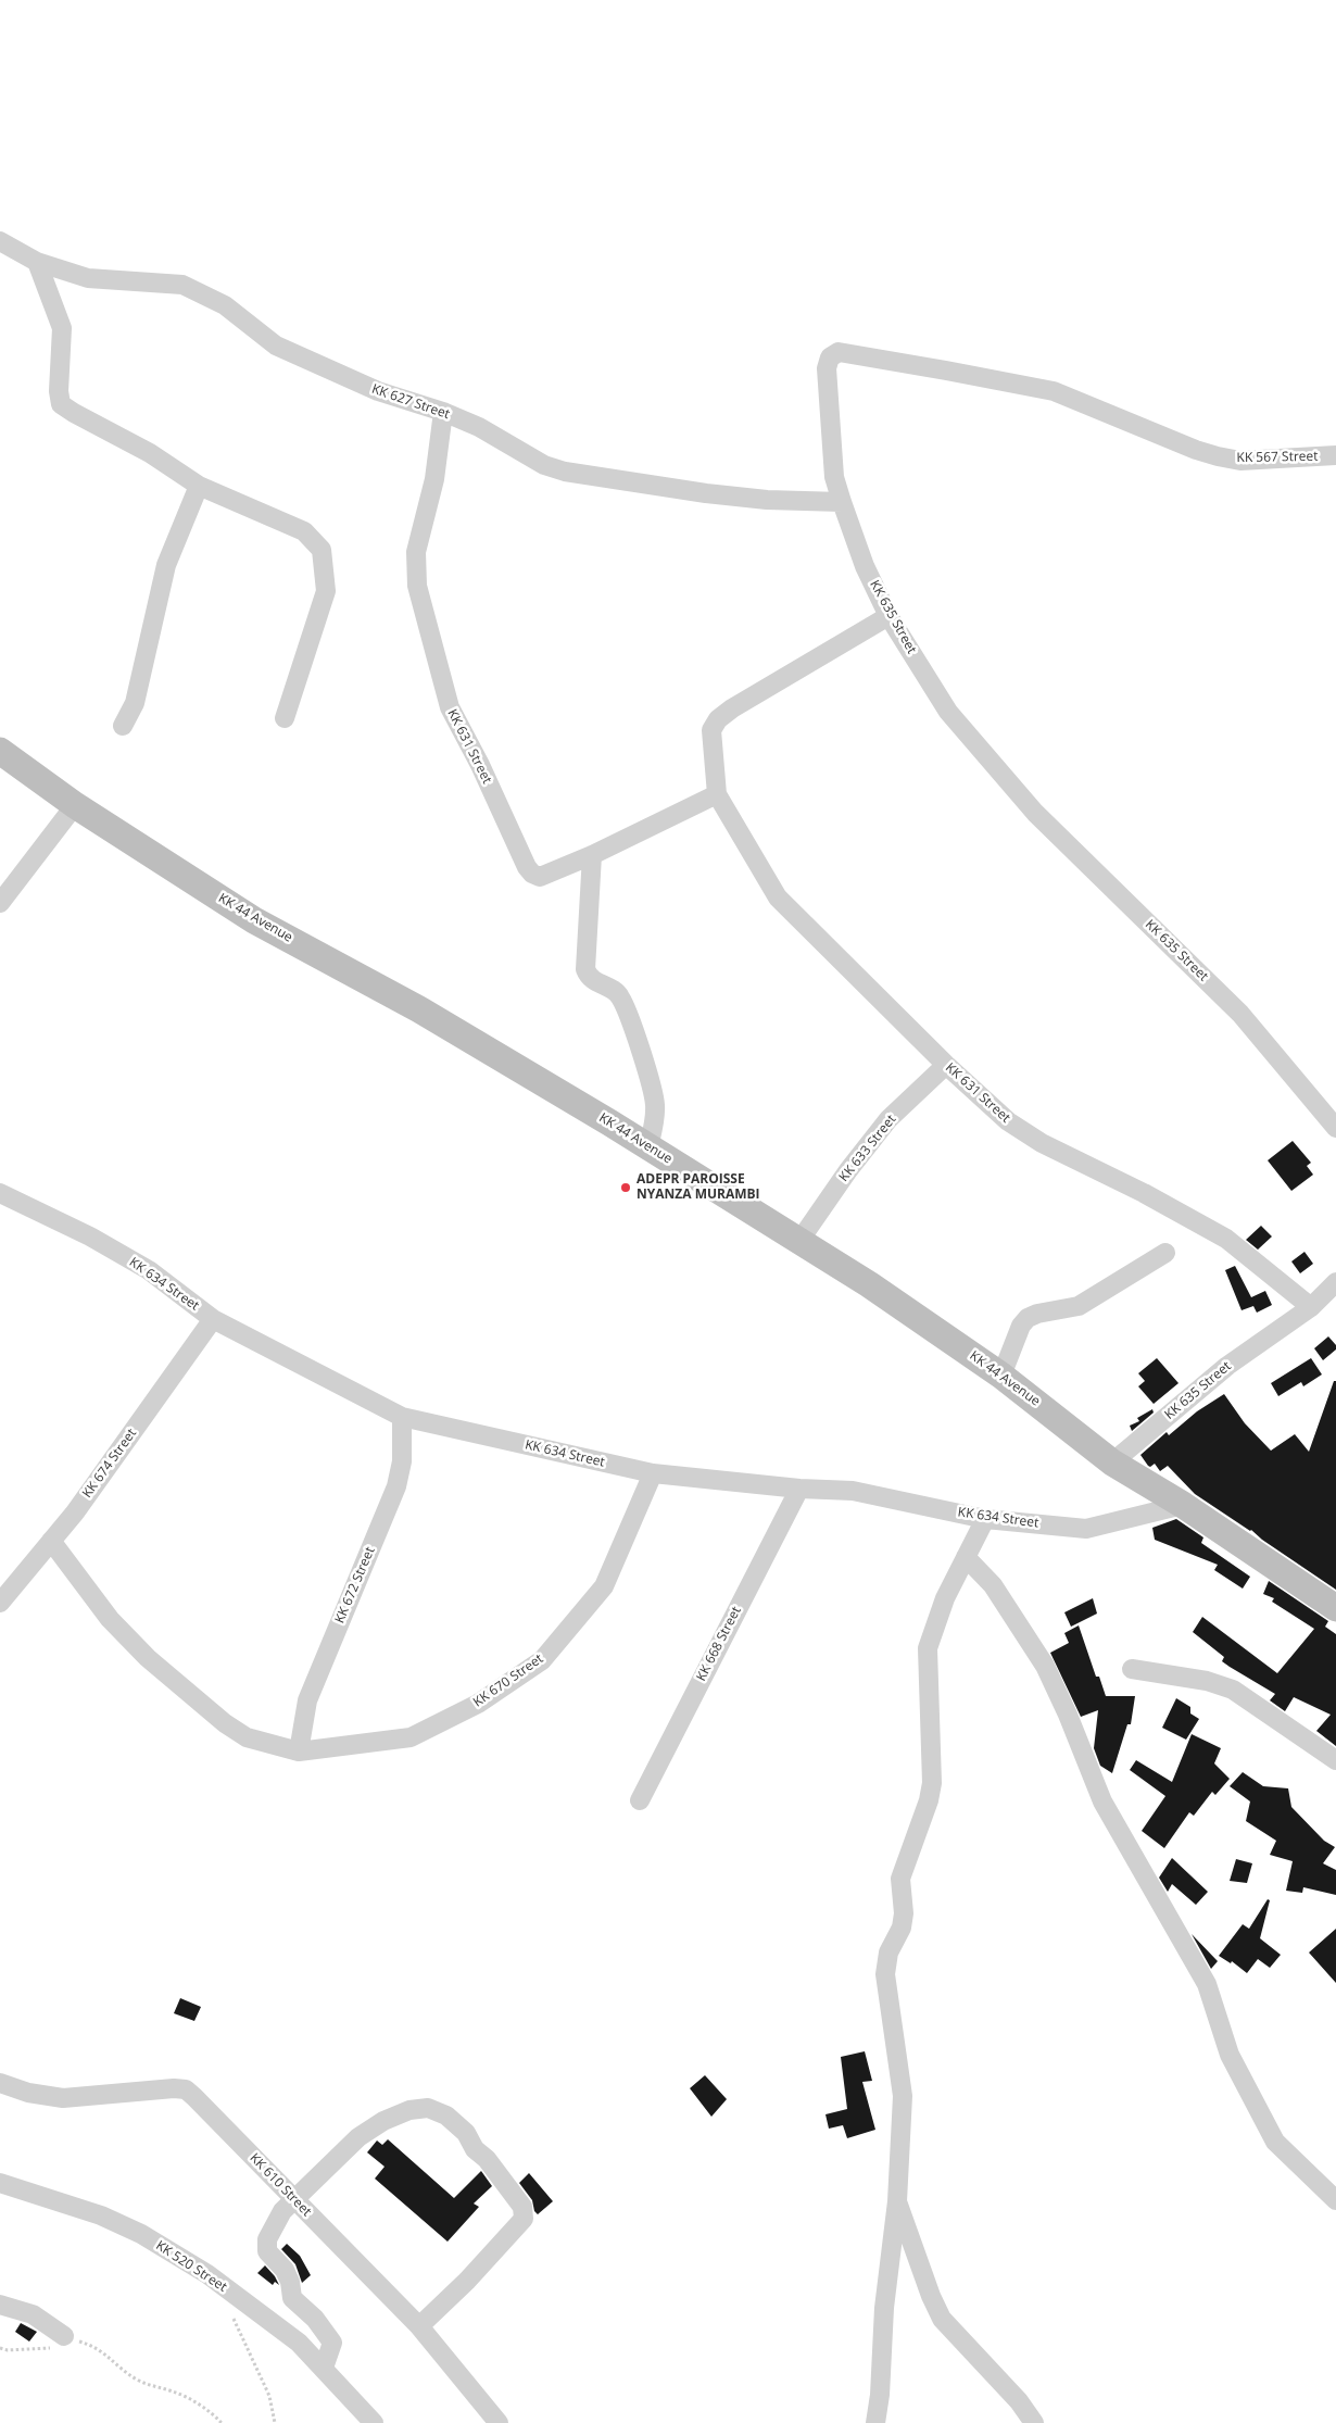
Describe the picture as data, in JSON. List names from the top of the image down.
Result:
{
  "streets": {
    "main road": ["KK 44 Avenue"],
    "street": [
      "KK 627 Street",
      "KK 567 Street",
      "KK 635 Street",
      "KK 631 Street",
      "KK 633 Street",
      "KK 634 Street",
      "KK 674 Street",
      "KK 672 Street",
      "KK 668 Street",
      "KK 670 Street",
      "KK 610 Street",
      "KK 520 Street"
    ]
  },
  "crossings": [
    ["KK 627 Street", "KK 635 Street"],
    ["KK 627 Street", "KK 631 Street"],
    ["KK 567 Street", "KK 635 Street"],
    ["KK 635 Street", "KK 631 Street"],
    ["KK 635 Street", "KK 44 Avenue"],
    ["KK 631 Street", "KK 633 Street"],
    ["KK 44 Avenue", "KK 633 Street"],
    ["KK 44 Avenue", "KK 634 Street"],
    ["KK 634 Street", "KK 674 Street"],
    ["KK 634 Street", "KK 672 Street"],
    ["KK 634 Street", "KK 668 Street"],
    ["KK 634 Street", "KK 670 Street"],
    ["KK 672 Street", "KK 670 Street"]
  ],
  "places": ["ADEPR PAROISSE NYANZA MURAMBI"]
}
